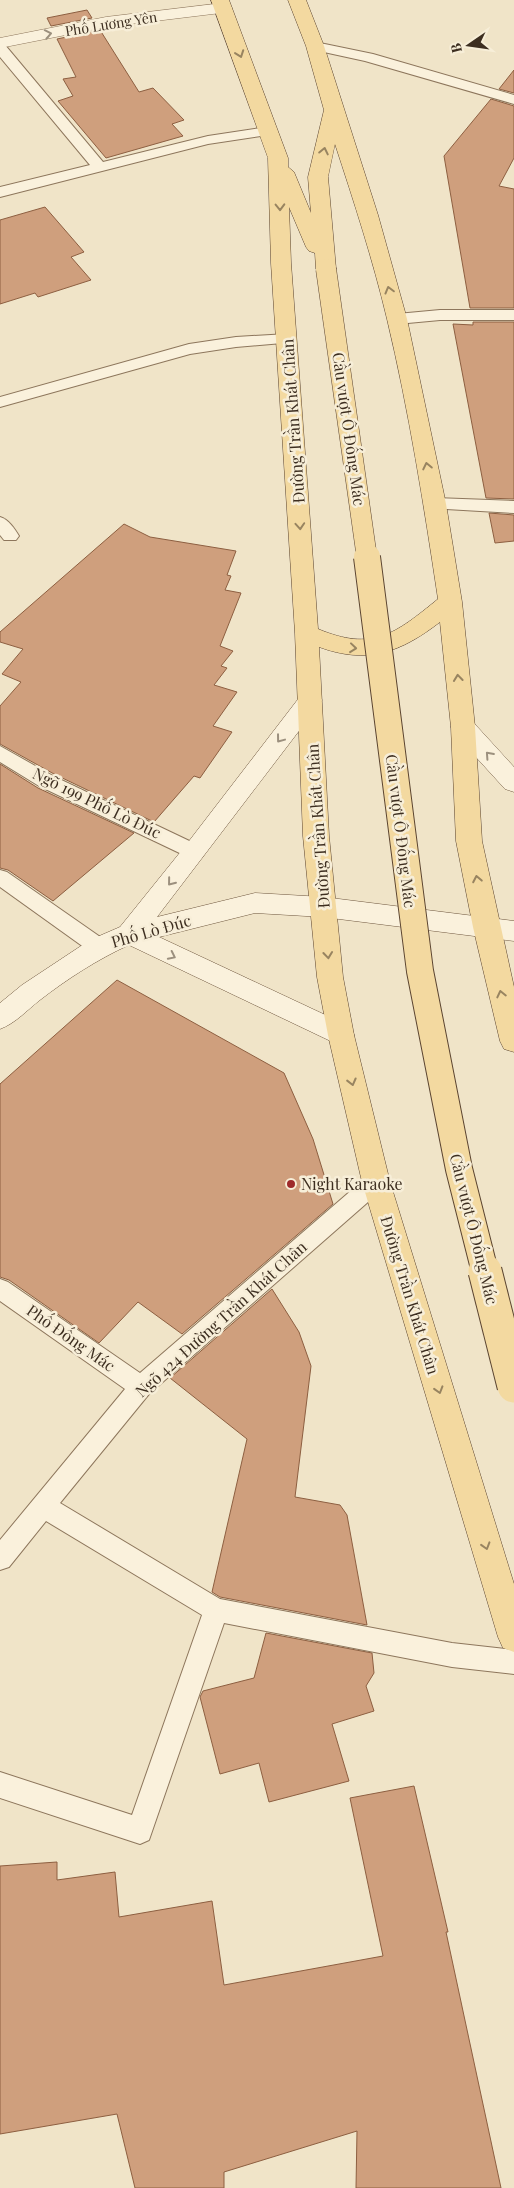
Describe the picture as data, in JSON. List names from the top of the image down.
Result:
{
  "streets": {
    "main road": ["Đường Trần Khát Chân", "Cầu vượt Ô Đống Mác"],
    "street": ["Phố Lương Yên", "Phố Lò Đúc"],
    "lane": ["Ngõ 199 Phố Lò Đúc", "Ngõ 424 Đường Trần Khát Chân", "Phố Đống Mác"]
  },
  "crossings": [
    ["Phố Lương Yên", "Đường Trần Khát Chân"],
    ["Đường Trần Khát Chân", "Cầu vượt Ô Đống Mác"],
    ["Đường Trần Khát Chân", "Phố Lò Đúc"],
    ["Đường Trần Khát Chân", "Ngõ 424 Đường Trần Khát Chân"],
    ["Ngõ 424 Đường Trần Khát Chân", "Phố Đống Mác"]
  ],
  "one_way": ["Phố Lương Yên"],
  "places": ["Night Karaoke"],
  "north": "left"
}
